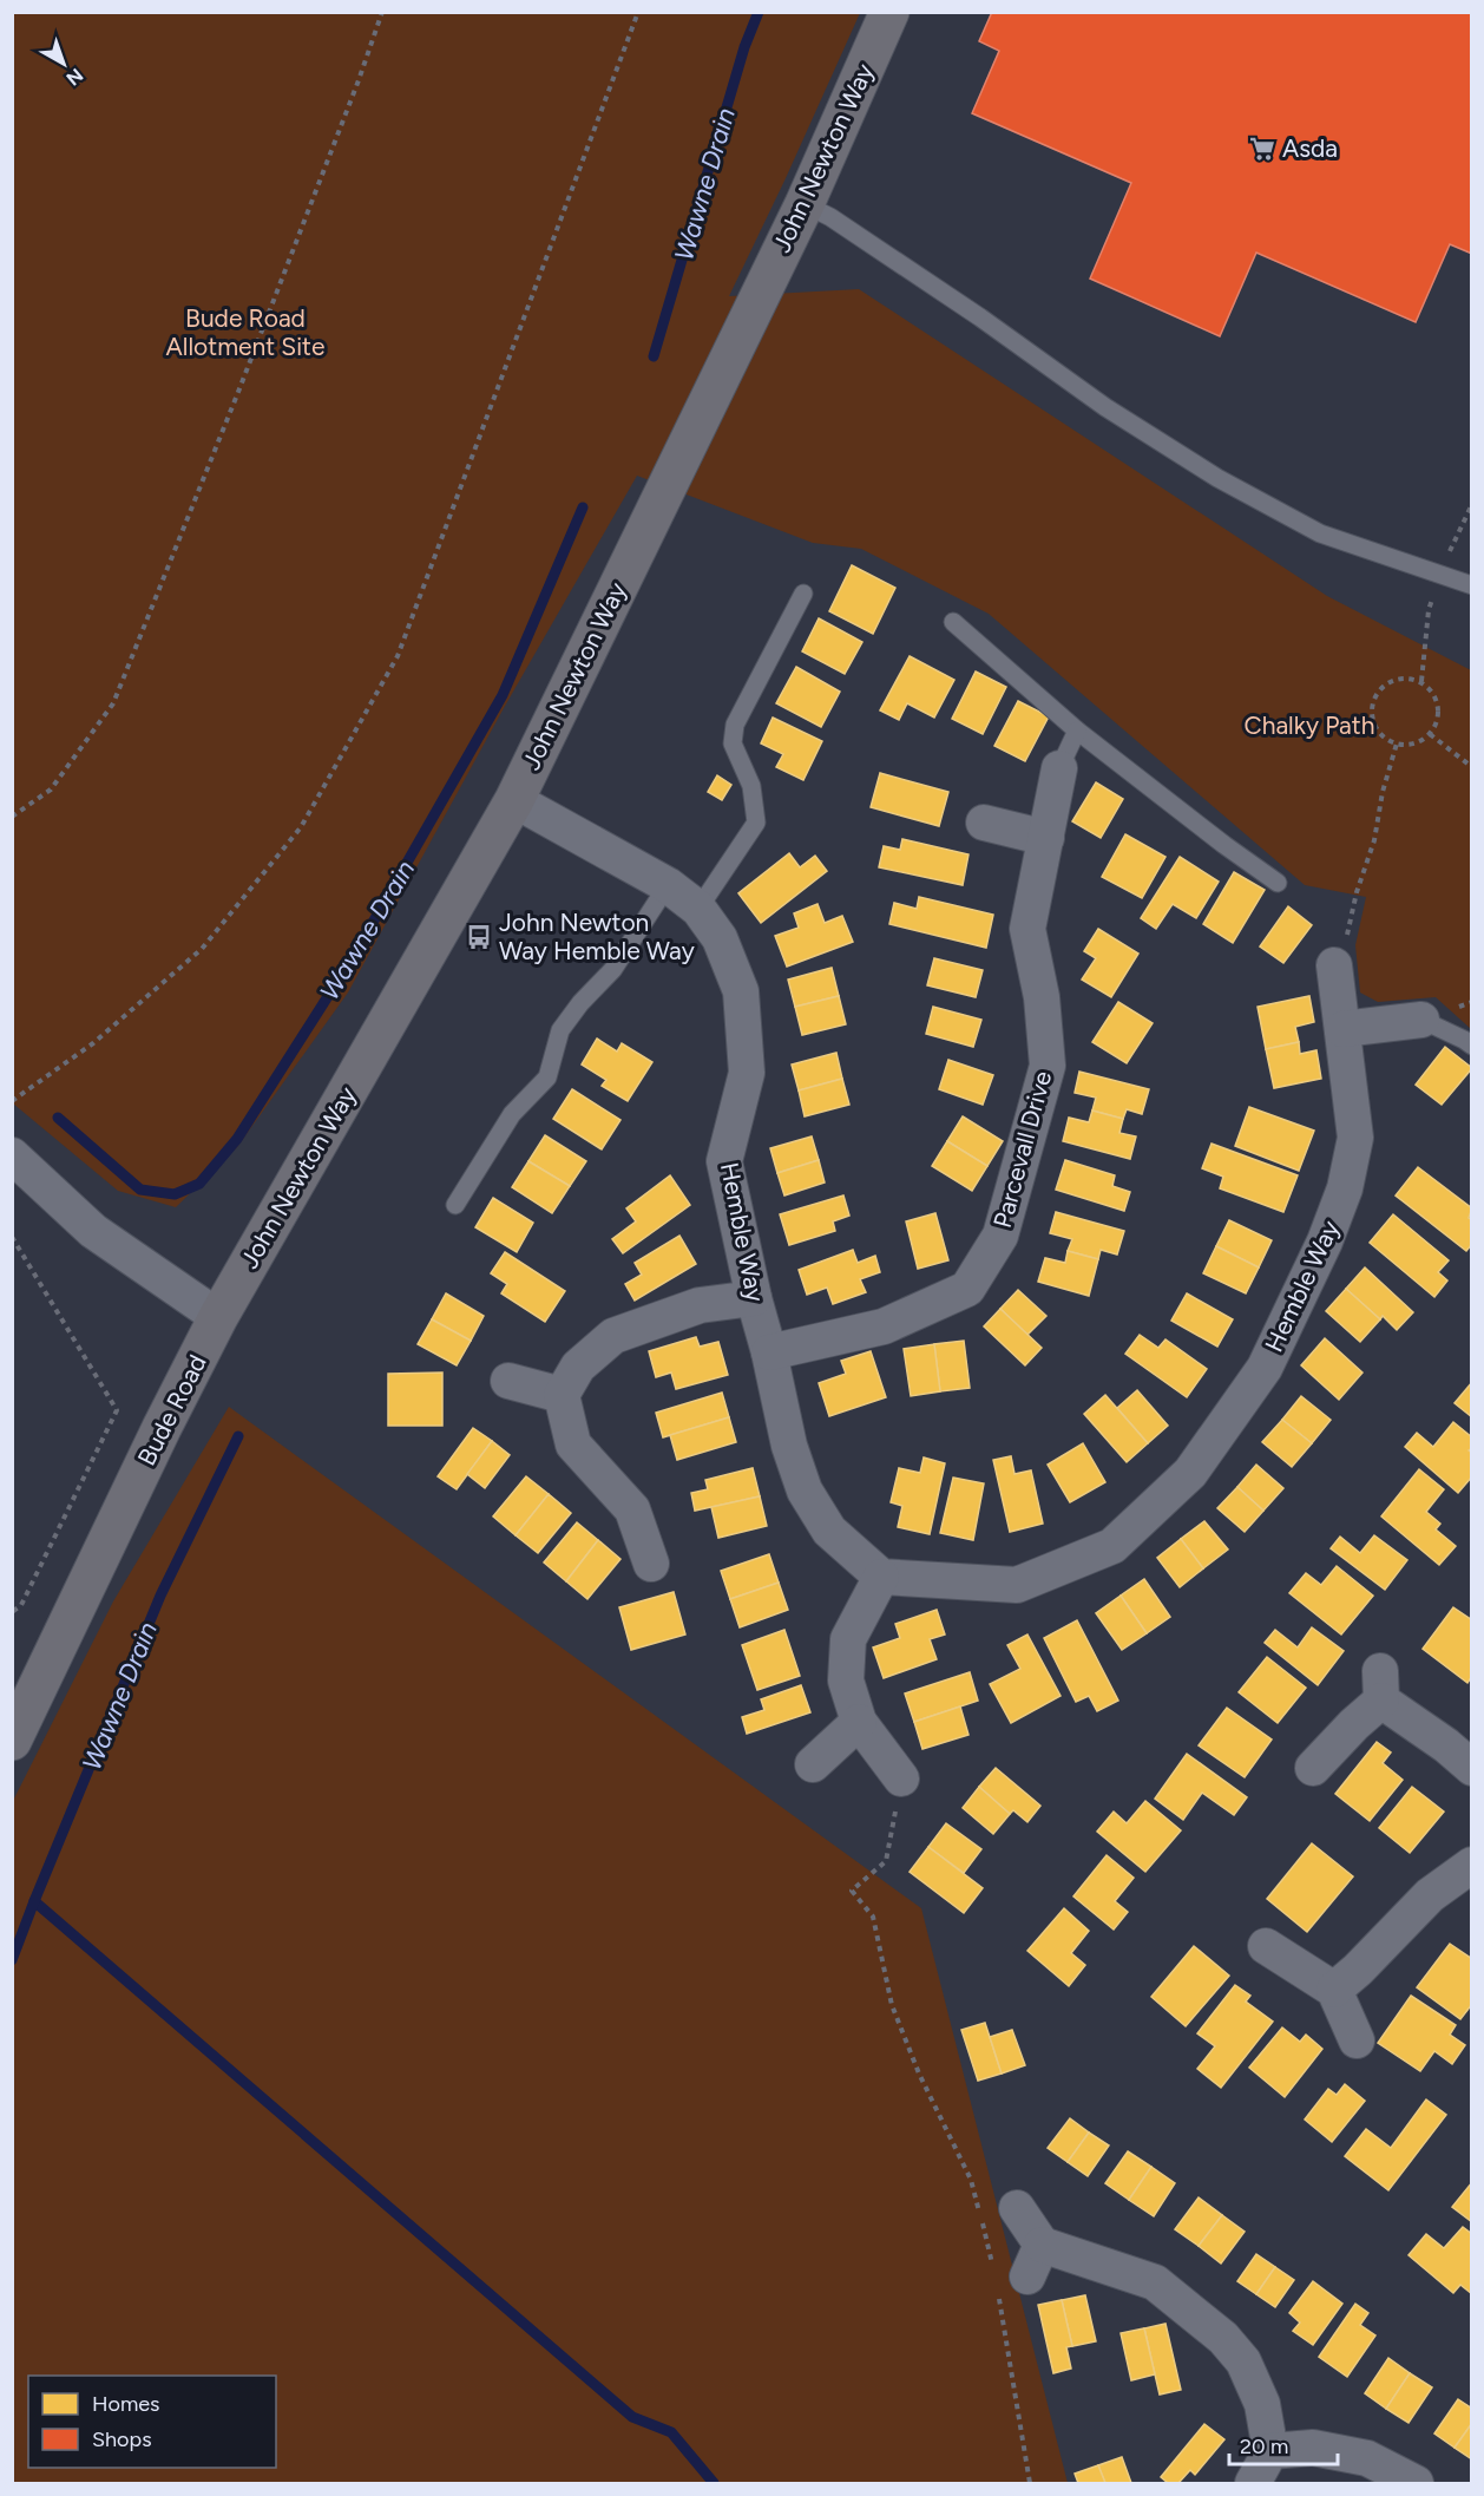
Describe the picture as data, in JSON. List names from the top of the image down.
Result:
{
  "streets": {
    "street": [
      "John Newton Way",
      "Parcevall Drive",
      "Hemble Way",
      "Bude Road"
    ]
  },
  "crossings": [
    ["John Newton Way", "Hemble Way"],
    ["John Newton Way", "Bude Road"],
    ["Parcevall Drive", "Hemble Way"]
  ],
  "water": ["Wawne Drain"],
  "parks": ["Bude Road Allotment Site", "Chalky Path"],
  "places": {
    "supermarket": ["Asda"],
    "bus stop": ["John Newton Way Hemble Way"]
  },
  "legend": ["Homes", "Shops"],
  "scale_bar": "20 m",
  "north": "bottom right"
}
